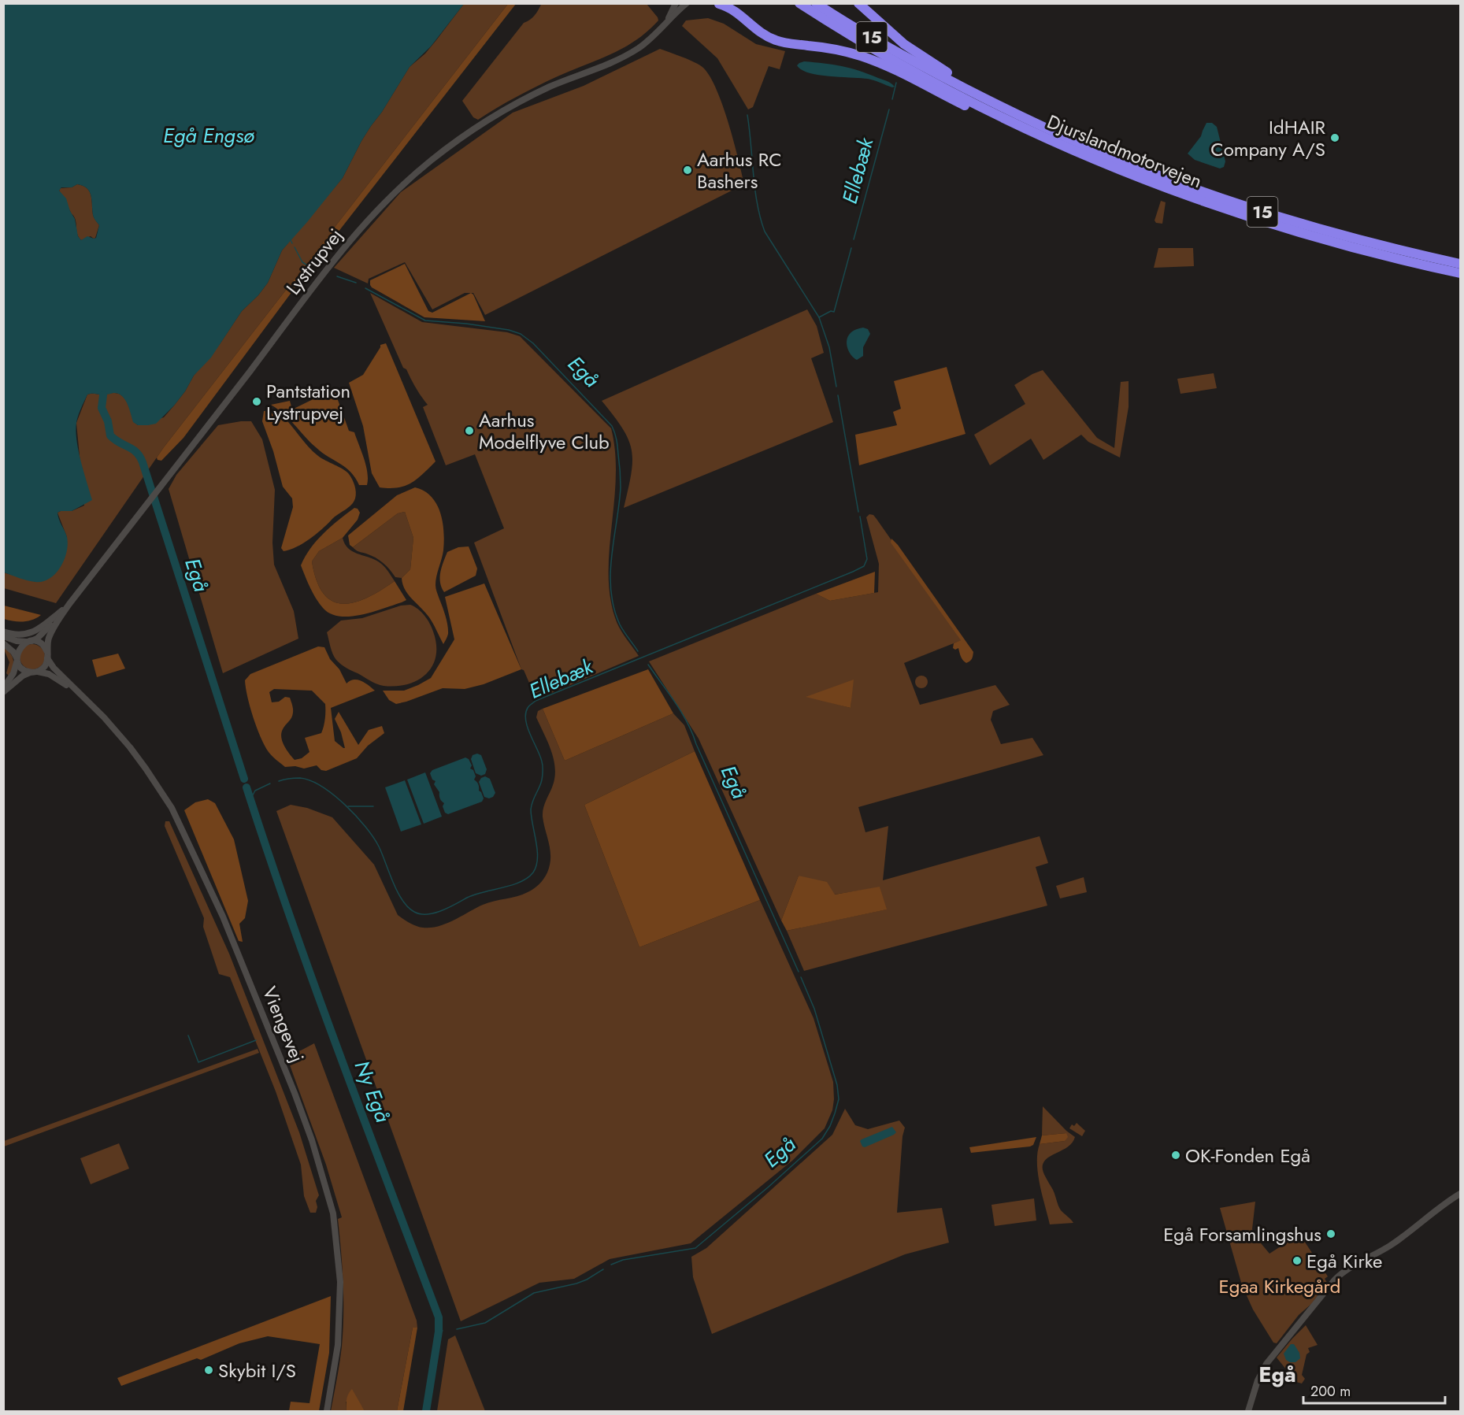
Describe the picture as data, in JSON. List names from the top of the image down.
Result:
{
  "streets": {
    "highway": ["15", "Djurslandmotorvejen"],
    "street": ["Lystrupvej", "Viengevej"]
  },
  "crossings": [
    ["Lystrupvej", "Viengevej"]
  ],
  "districts": ["Egå"],
  "water": [
    "Egå Engsø",
    "Ellebæk",
    "Egå",
    "Ny Egå"
  ],
  "parks": ["Egaa Kirkegård"],
  "places": [
    "IdHAIR Company A/S",
    "Aarhus RC Bashers",
    "Pantstation Lystrupvej",
    "Aarhus Modelflyve Club",
    "OK-Fonden Egå",
    "Egå Forsamlingshus",
    "Egå Kirke",
    "Skybit I/S"
  ],
  "scale_bar": "200 m"
}
